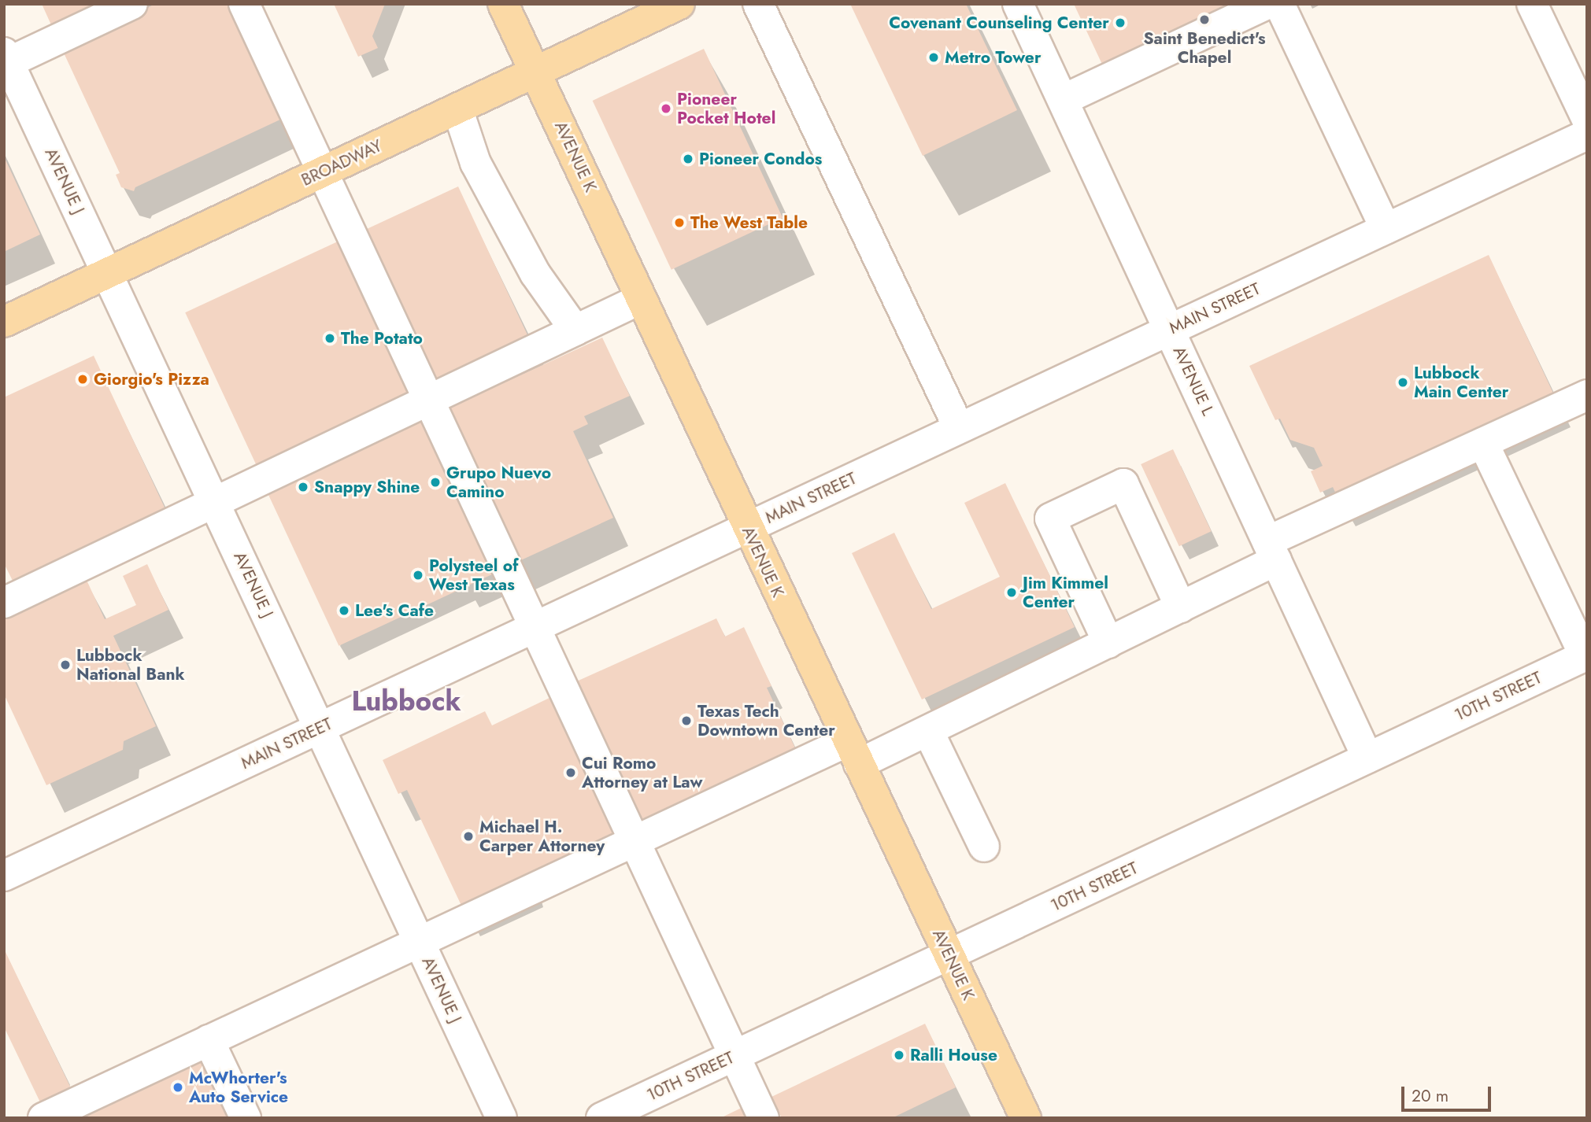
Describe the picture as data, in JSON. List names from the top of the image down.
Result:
{
  "streets": {
    "main road": ["AVENUE K", "BROADWAY"],
    "street": [
      "AVENUE J",
      "MAIN STREET",
      "AVENUE L",
      "10TH STREET"
    ]
  },
  "crossings": [
    ["AVENUE K", "BROADWAY"],
    ["AVENUE K", "MAIN STREET"],
    ["AVENUE K", "10TH STREET"],
    ["BROADWAY", "AVENUE J"],
    ["AVENUE J", "MAIN STREET"],
    ["MAIN STREET", "AVENUE L"],
    ["AVENUE L", "10TH STREET"]
  ],
  "districts": ["Lubbock"],
  "places": [
    "Saint Benedict's Chapel",
    "Covenant Counseling Center",
    "Metro Tower",
    "Pioneer Pocket Hotel",
    "Pioneer Condos",
    "The West Table",
    "The Potato",
    "Giorgio's Pizza",
    "Lubbock Main Center",
    "Grupo Nuevo Camino",
    "Snappy Shine",
    "Polysteel of West Texas",
    "Jim Kimmel Center",
    "Lee's Cafe",
    "Lubbock National Bank",
    "Texas Tech Downtown Center",
    "Cui Romo Attorney at Law",
    "Michael H. Carper Attorney",
    "Ralli House",
    "McWhorter's Auto Service"
  ],
  "scale_bar": "20 m"
}
